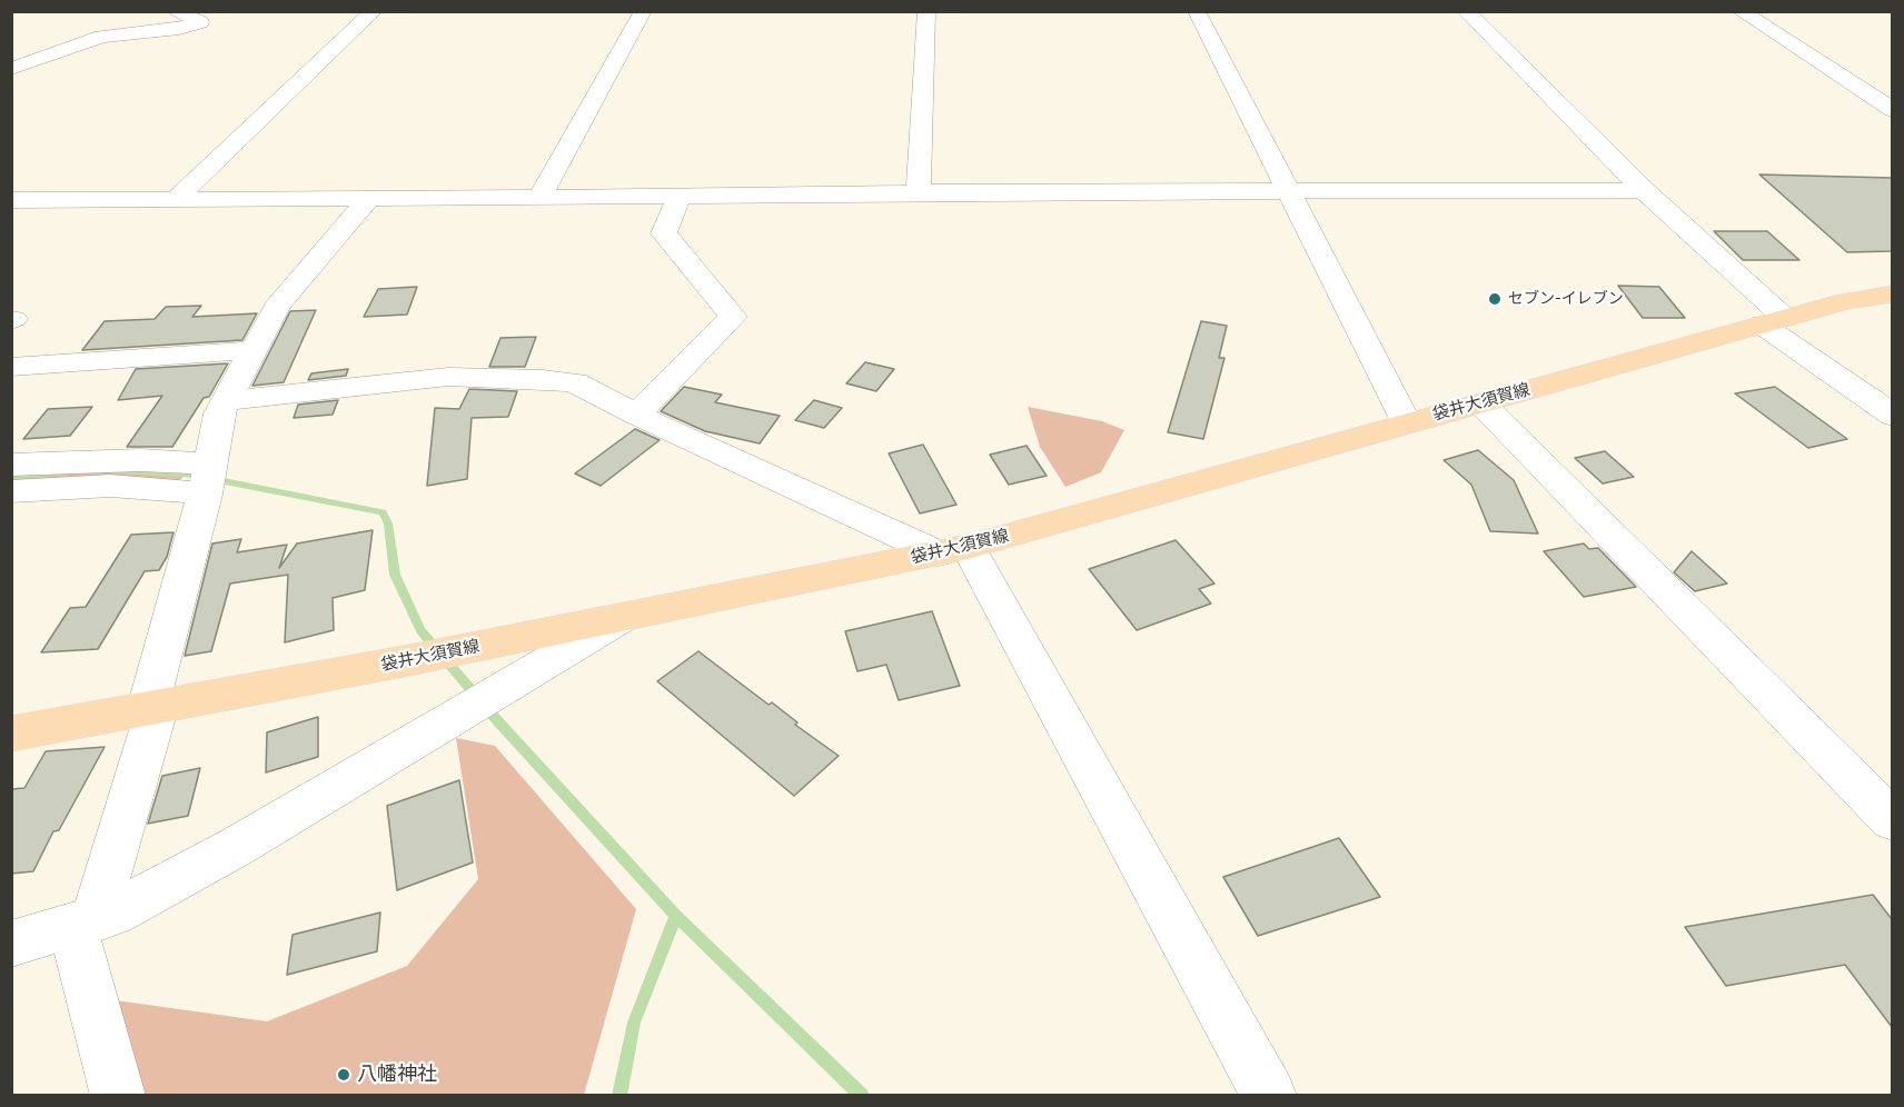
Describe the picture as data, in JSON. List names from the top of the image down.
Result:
{
  "streets": {
    "main road": ["袋井大須賀線"]
  },
  "places": ["セブン-イレブン", "八幡神社"]
}
